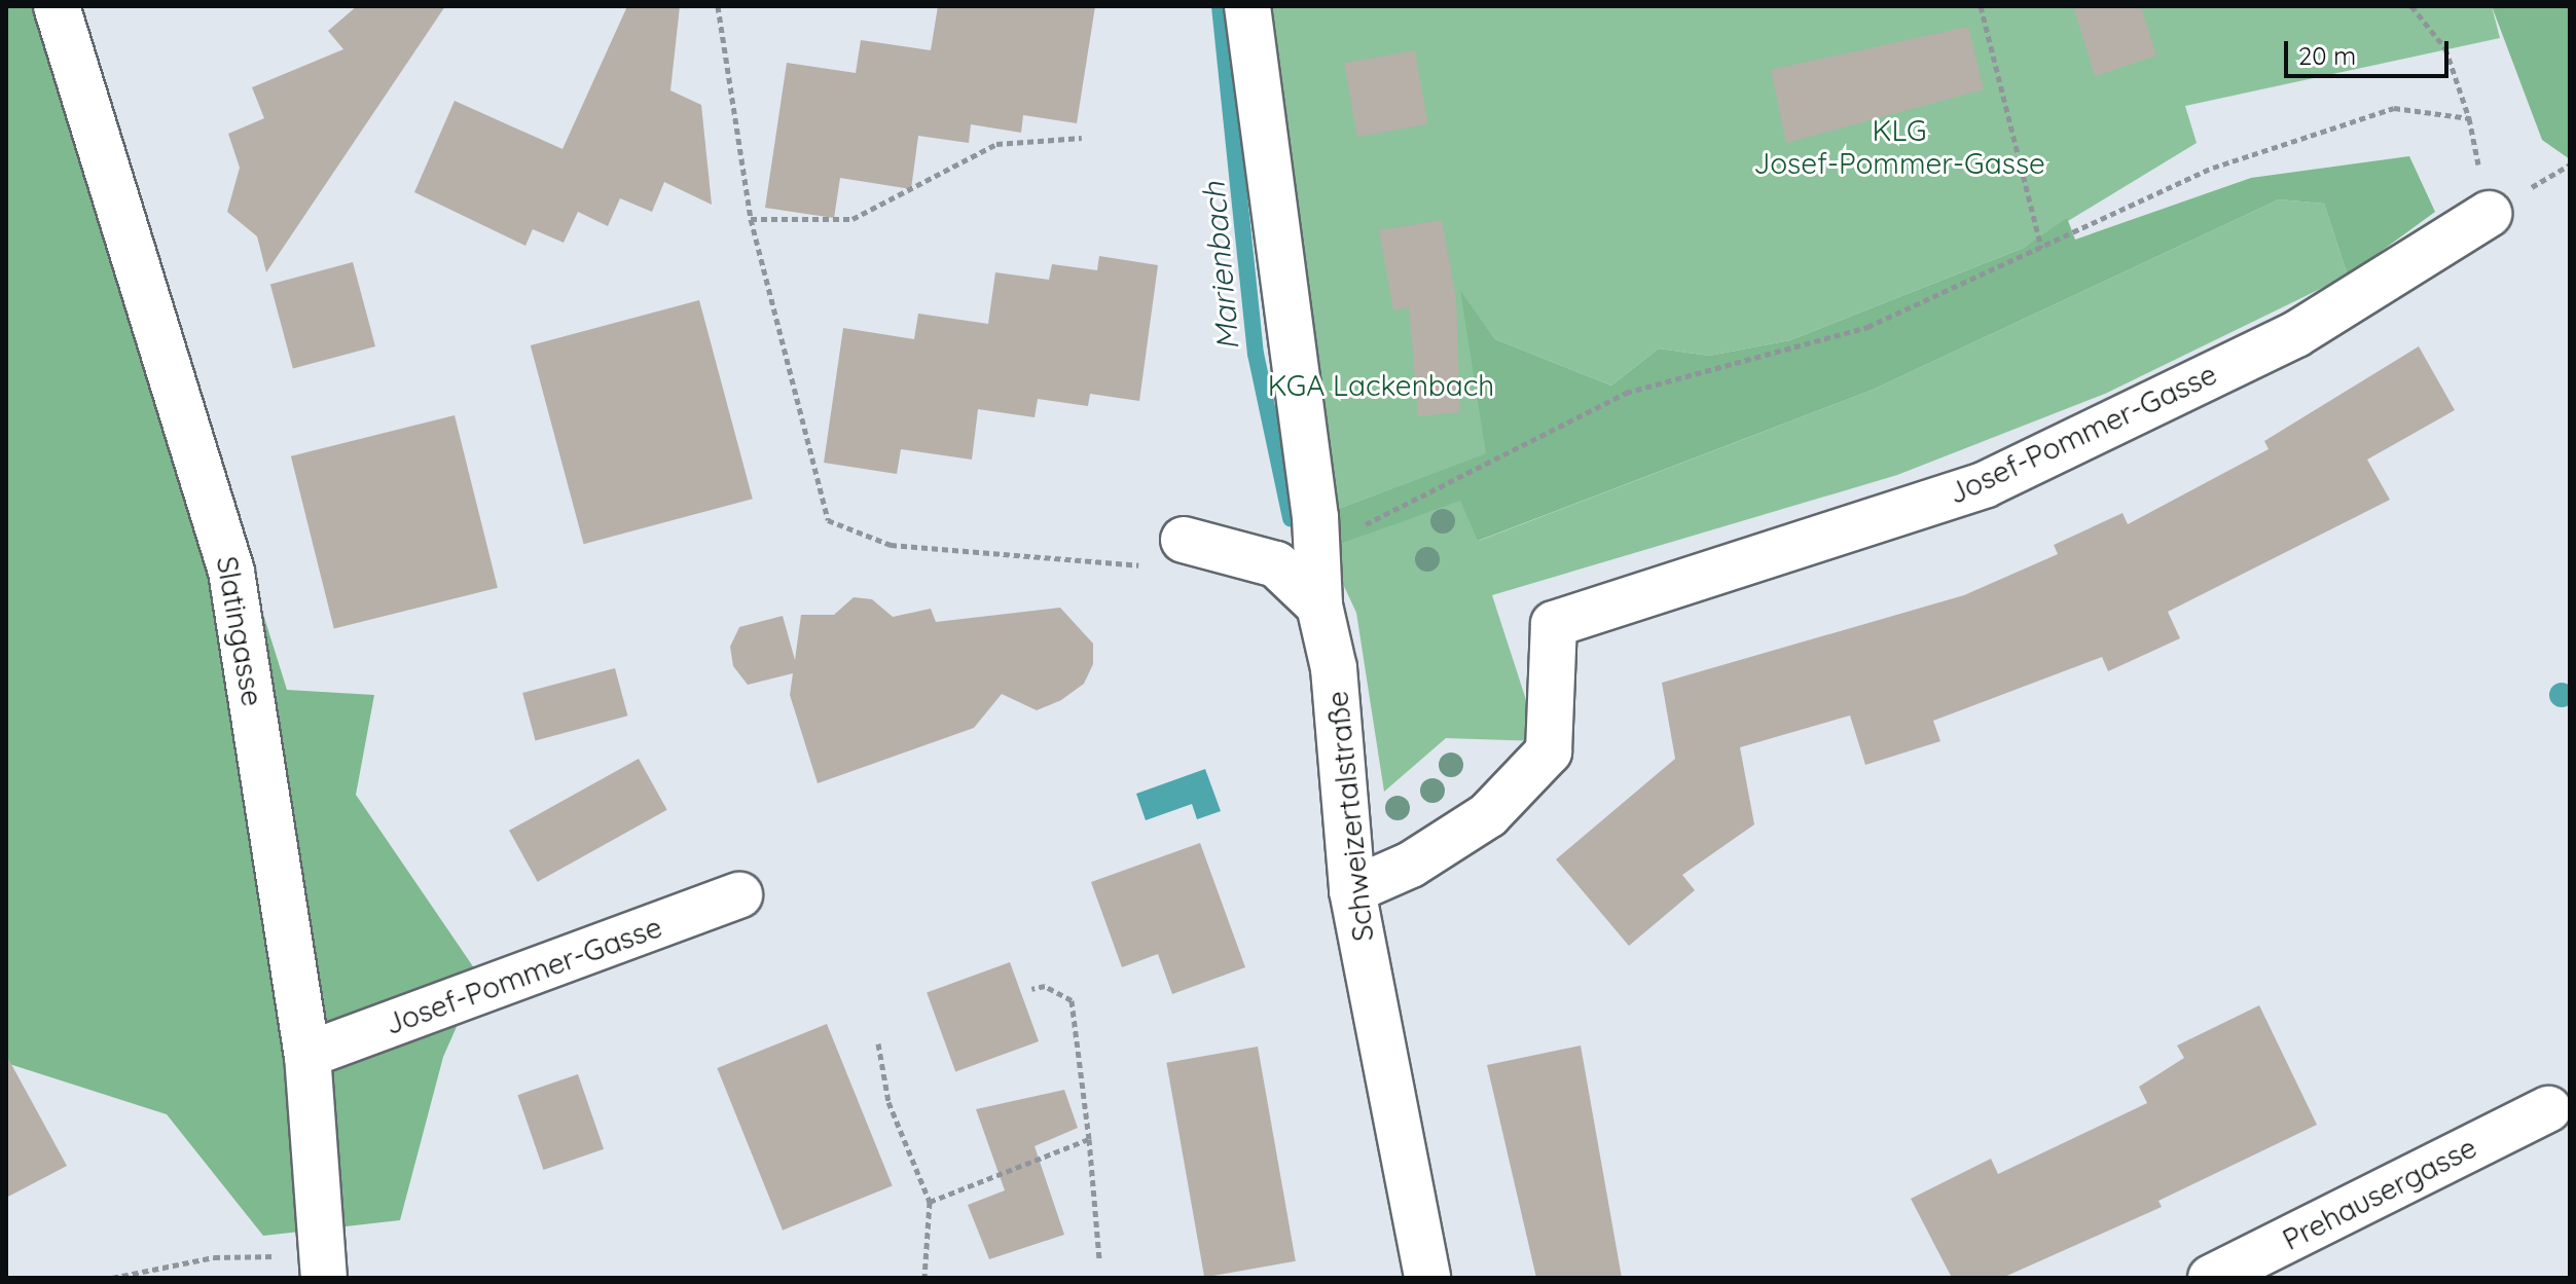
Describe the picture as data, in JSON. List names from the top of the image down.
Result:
{
  "streets": {
    "street": [
      "Josef-Pommer-Gasse",
      "Slatingasse",
      "Schweizertalstraße",
      "Prehausergasse"
    ]
  },
  "crossings": [
    ["Josef-Pommer-Gasse", "Slatingasse"],
    ["Josef-Pommer-Gasse", "Schweizertalstraße"]
  ],
  "water": ["Marienbach"],
  "parks": ["KLG Josef-Pommer-Gasse", "KGA Lackenbach"],
  "scale_bar": "20 m"
}
